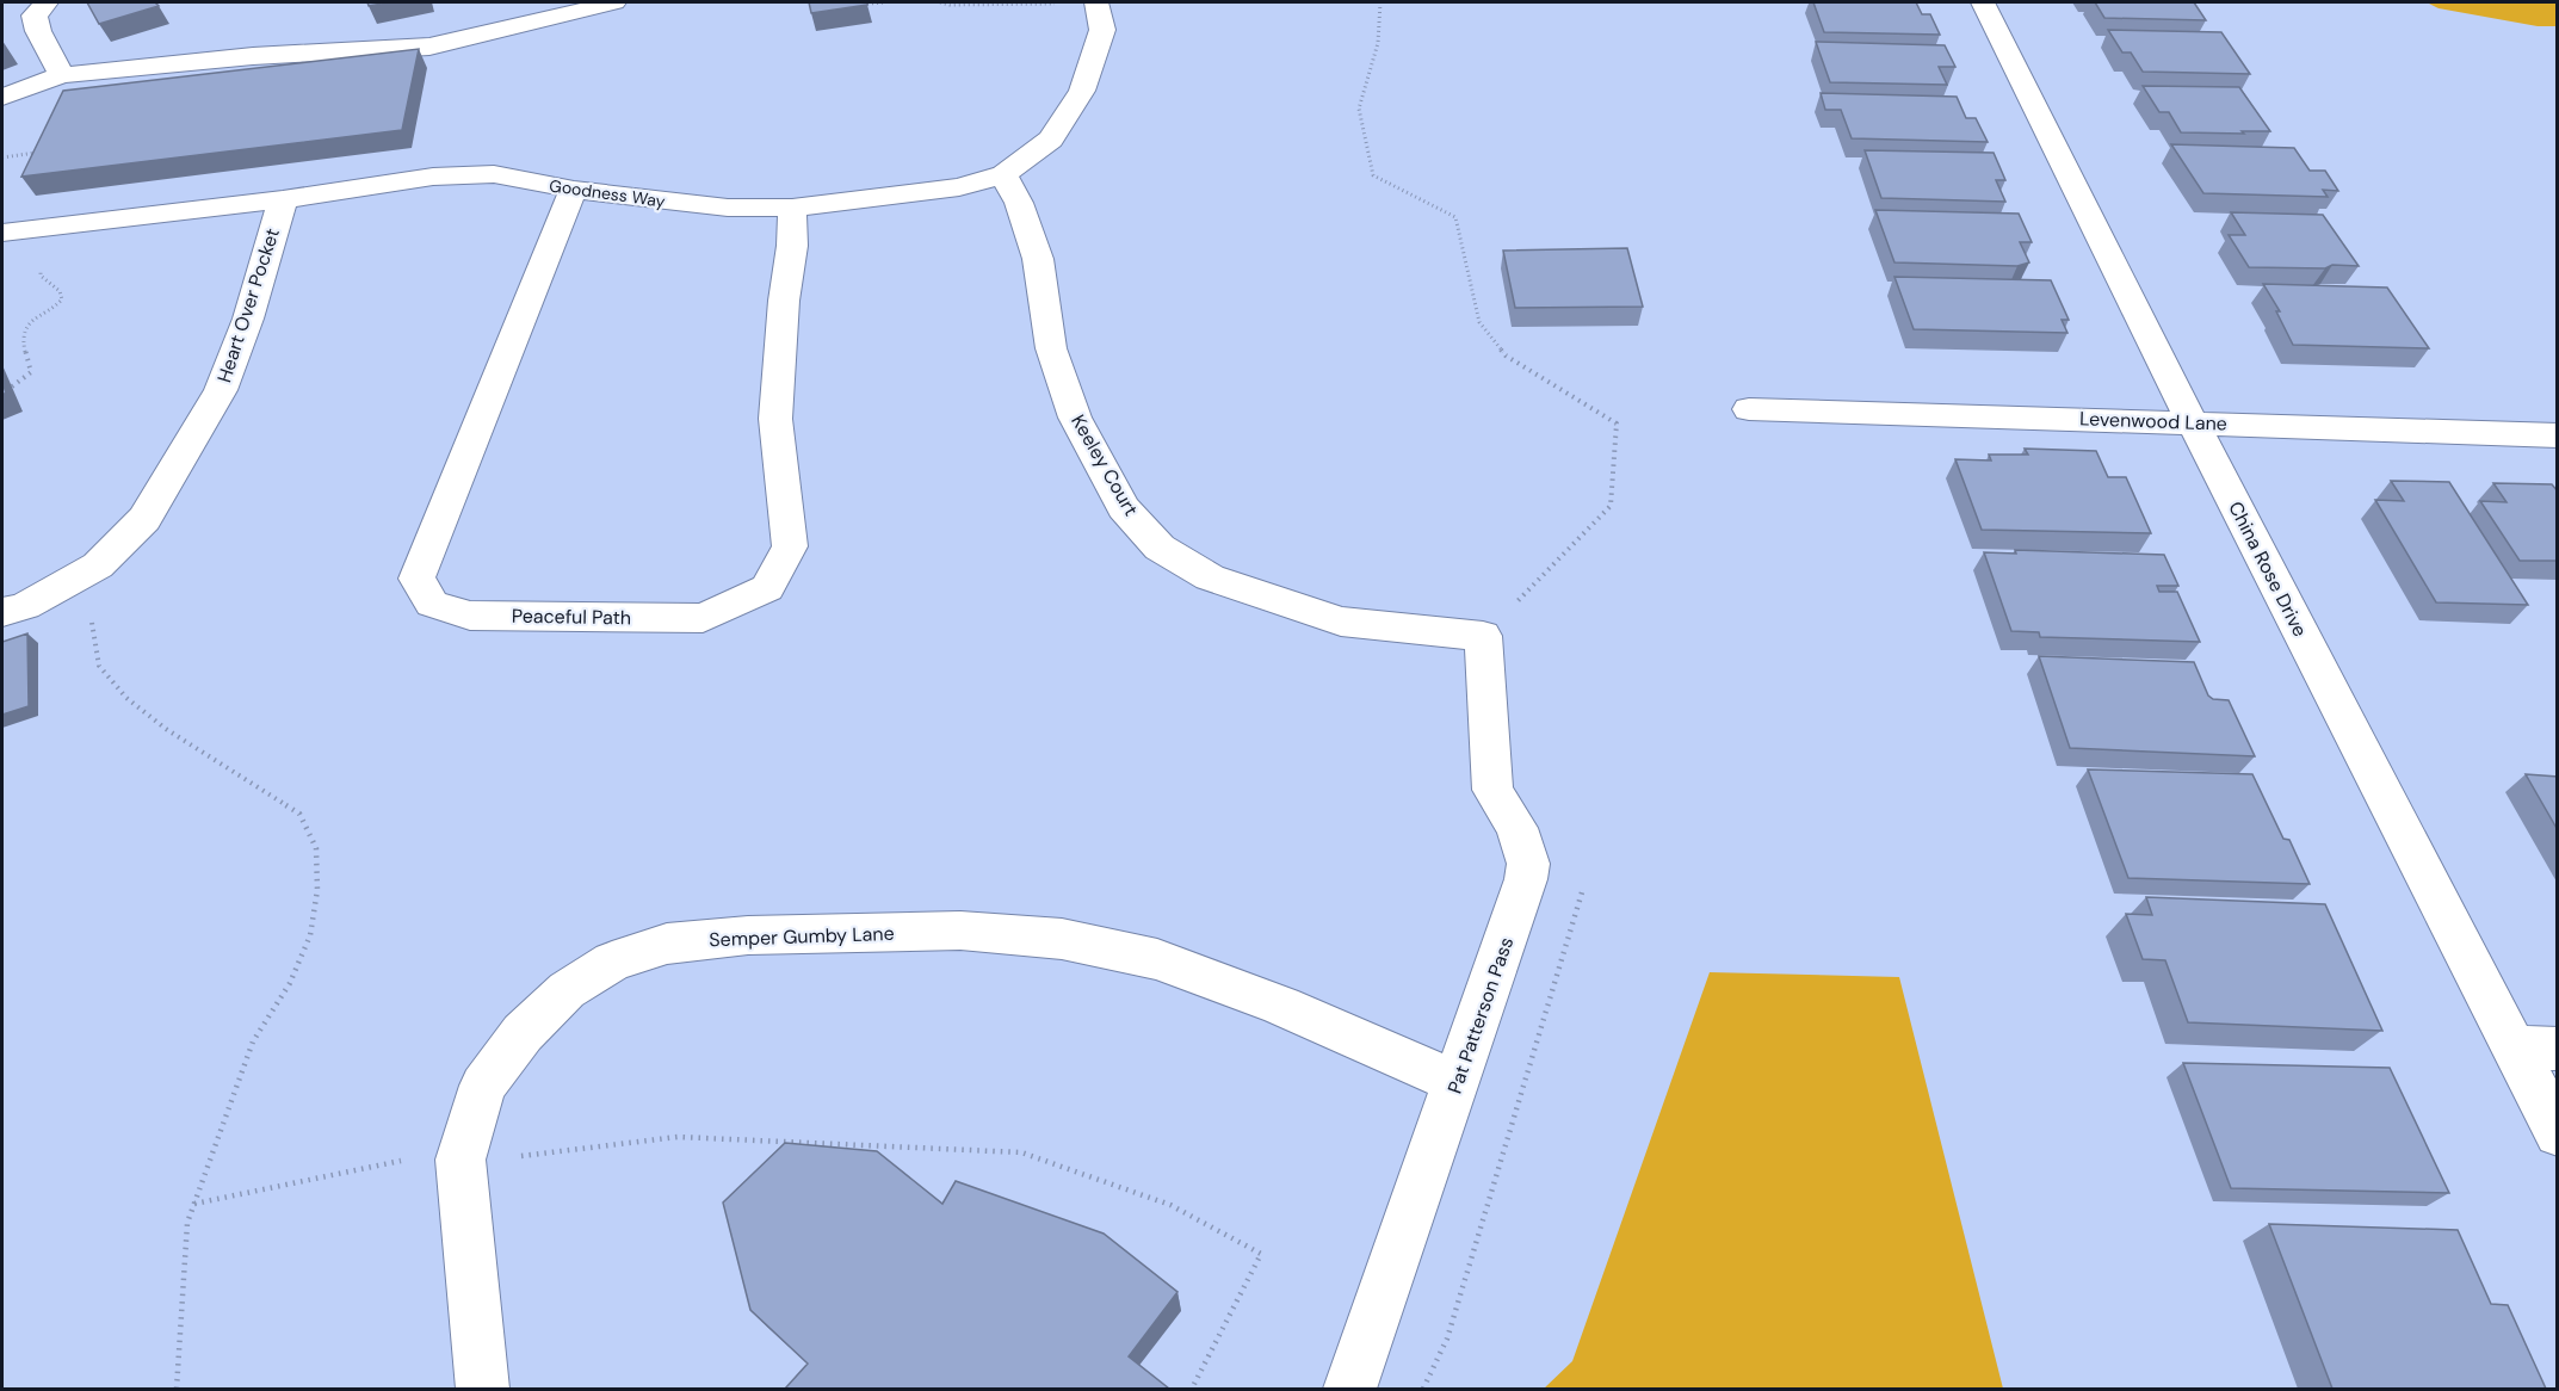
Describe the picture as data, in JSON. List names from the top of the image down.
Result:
{
  "streets": {
    "street": [
      "Goodness Way",
      "Heart Over Pocket",
      "Levenwood Lane",
      "Keeley Court",
      "China Rose Drive",
      "Peaceful Path",
      "Semper Gumby Lane",
      "Pat Patterson Pass"
    ]
  },
  "crossings": [
    ["Goodness Way", "Heart Over Pocket"],
    ["Goodness Way", "Keeley Court"],
    ["Goodness Way", "Peaceful Path"],
    ["Levenwood Lane", "China Rose Drive"],
    ["Keeley Court", "Pat Patterson Pass"],
    ["Semper Gumby Lane", "Pat Patterson Pass"]
  ]
}
